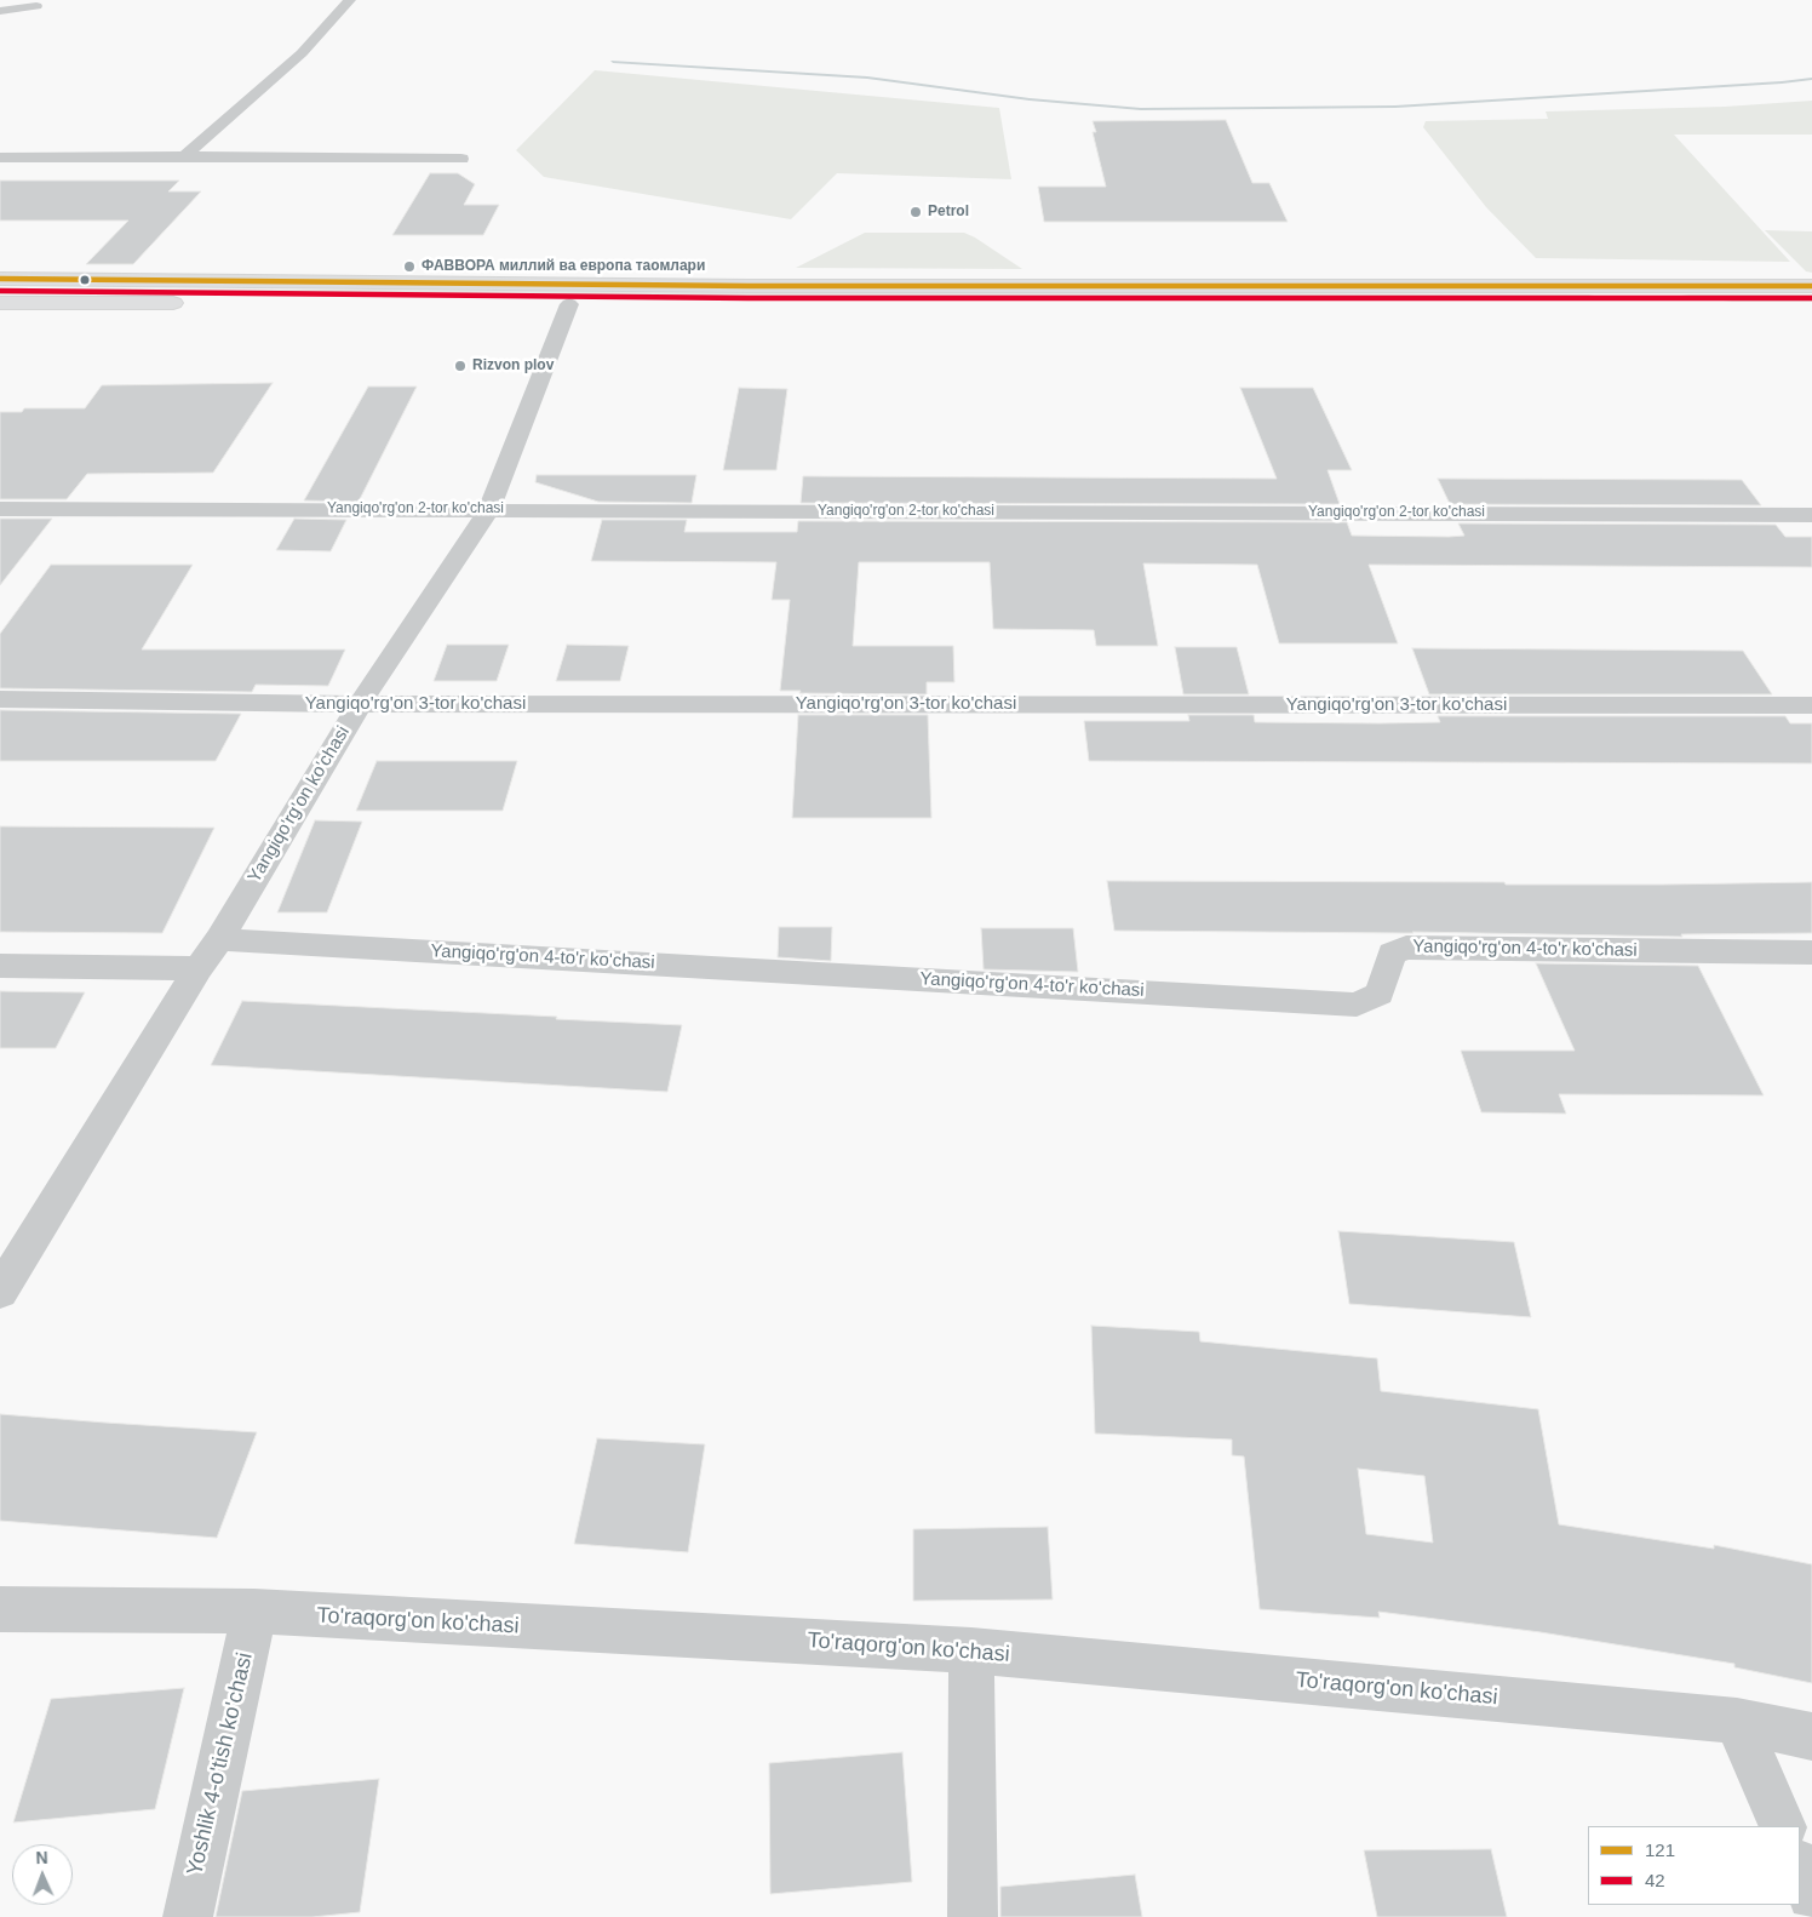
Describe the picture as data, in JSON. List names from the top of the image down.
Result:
{
  "streets": {
    "street": [
      "Yangiqo'rg'on 2-tor ko'chasi",
      "Yangiqo'rg'on 3-tor ko'chasi",
      "Yangiqo'rg'on ko'chasi",
      "Yangiqo'rg'on 4-to'r ko'chasi",
      "To'raqorg'on ko'chasi",
      "Yoshlik 4-o'tish ko'chasi"
    ]
  },
  "crossings": [
    ["Yangiqo'rg'on 2-tor ko'chasi", "Yangiqo'rg'on ko'chasi"],
    ["Yangiqo'rg'on 3-tor ko'chasi", "Yangiqo'rg'on ko'chasi"],
    ["Yangiqo'rg'on ko'chasi", "Yangiqo'rg'on 4-to'r ko'chasi"],
    ["To'raqorg'on ko'chasi", "Yoshlik 4-o'tish ko'chasi"]
  ],
  "places": ["Petrol", "ФАВВОРА миллий ва европа таомлари", "Rizvon plov"],
  "lines": ["transit line 121", "transit line 42"],
  "legend": ["121", "42"],
  "north": "top"
}
